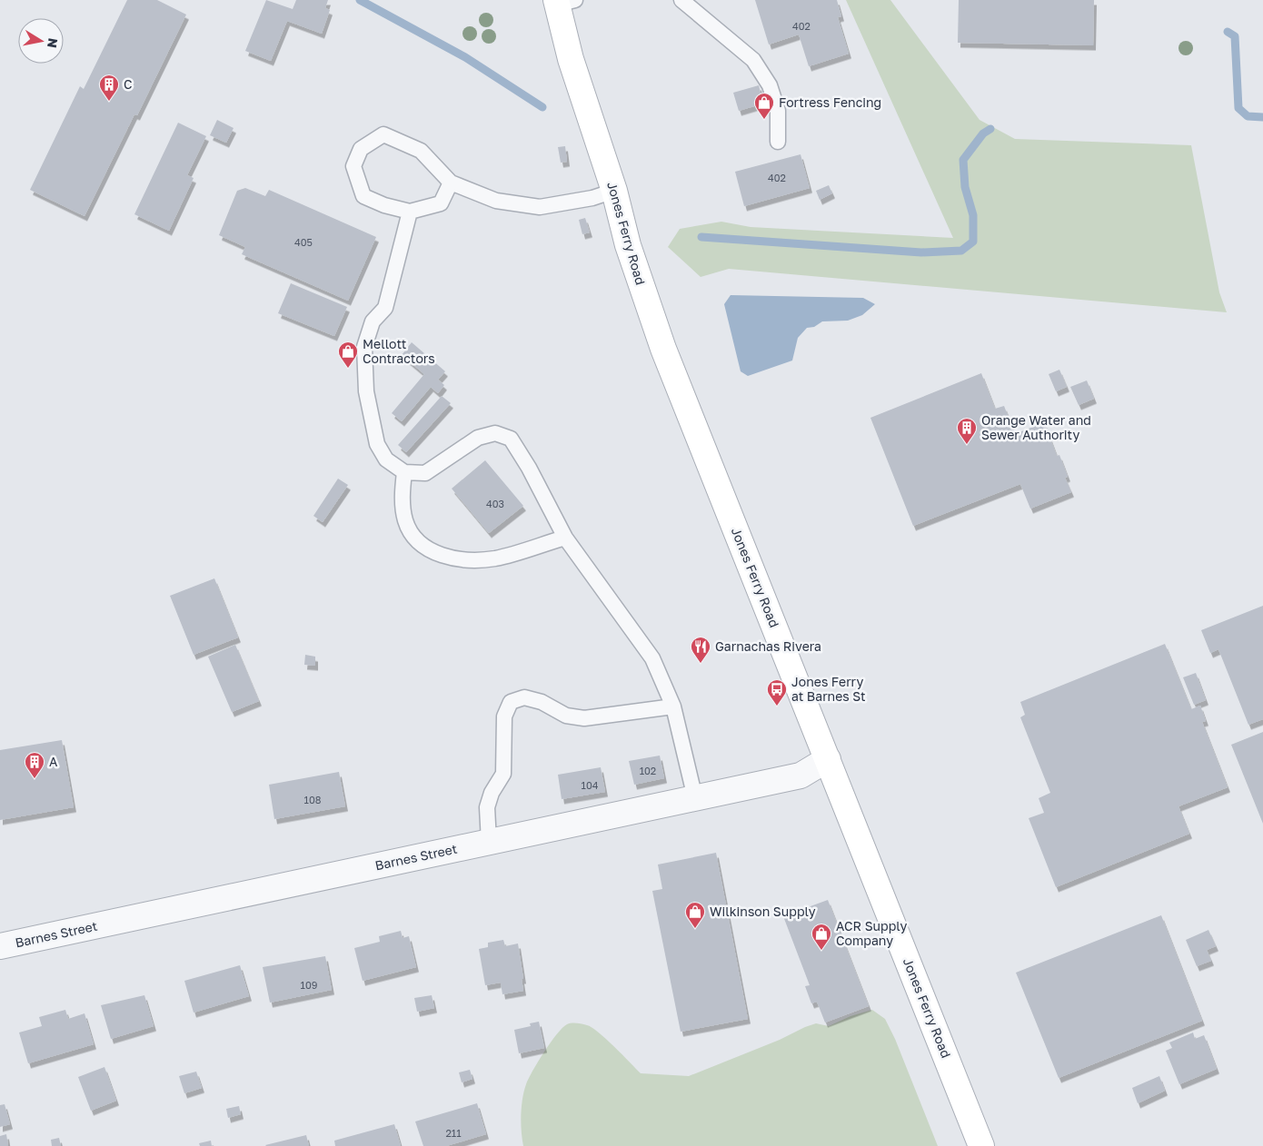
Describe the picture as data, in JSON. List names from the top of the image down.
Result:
{
  "streets": {
    "main road": ["Jones Ferry Road"],
    "street": ["Barnes Street"]
  },
  "crossings": [
    ["Jones Ferry Road", "Barnes Street"]
  ],
  "places": {
    "building": ["C", "Orange Water and Sewer Authority", "A"],
    "shop": [
      "Fortress Fencing",
      "Mellott Contractors",
      "Wilkinson Supply",
      "ACR Supply Company"
    ],
    "restaurant": ["Garnachas Rivera"],
    "bus stop": ["Jones Ferry at Barnes St"]
  },
  "house_numbers": [
    "402",
    "402",
    "405",
    "403",
    "102",
    "104",
    "108",
    "109",
    "211"
  ],
  "north": "right"
}
